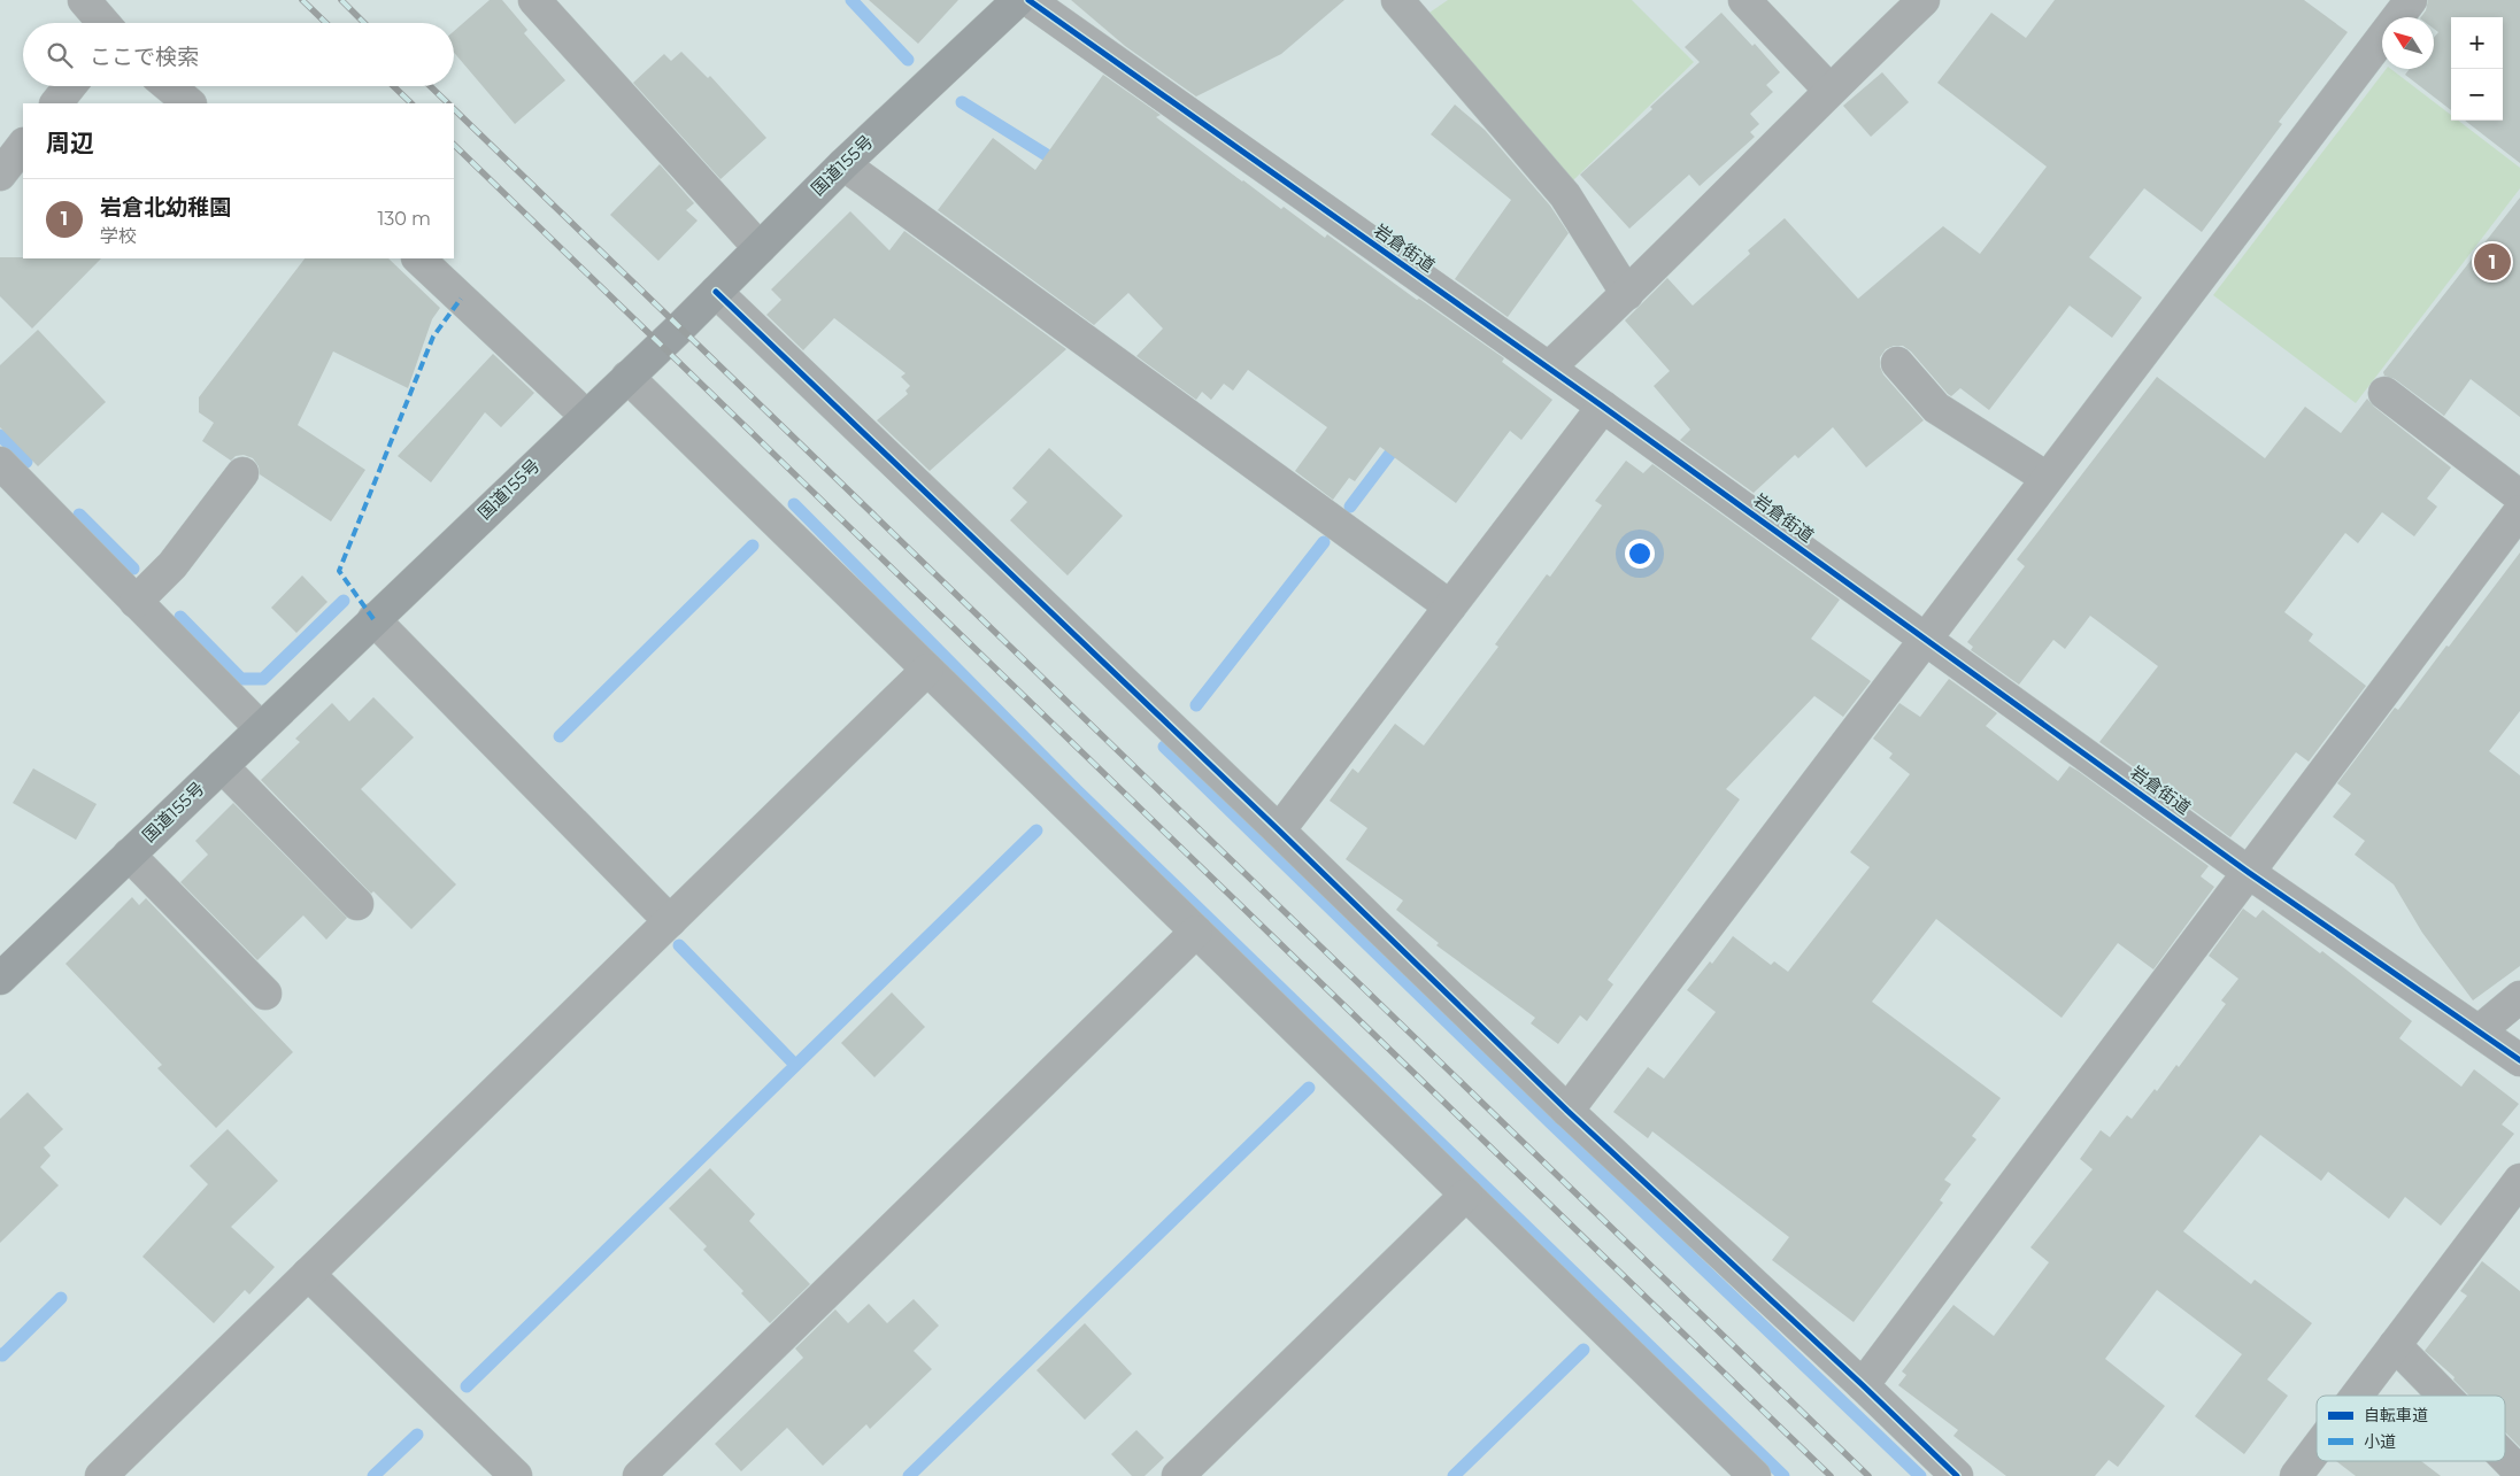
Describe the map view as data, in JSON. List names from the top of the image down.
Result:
{
  "streets": {
    "highway": ["国道155号"],
    "street": ["岩倉街道"]
  },
  "legend": ["自転車道", "小道"],
  "north": "top left",
  "page": {
    "map_buttons": ["+", "−"],
    "search": "ここで検索",
    "heading": "周辺",
    "list": [
      {
        "mark": "1",
        "name": "岩倉北幼稚園",
        "note": "学校",
        "value": "130 m"
      }
    ],
    "pins": "1"
  }
}
